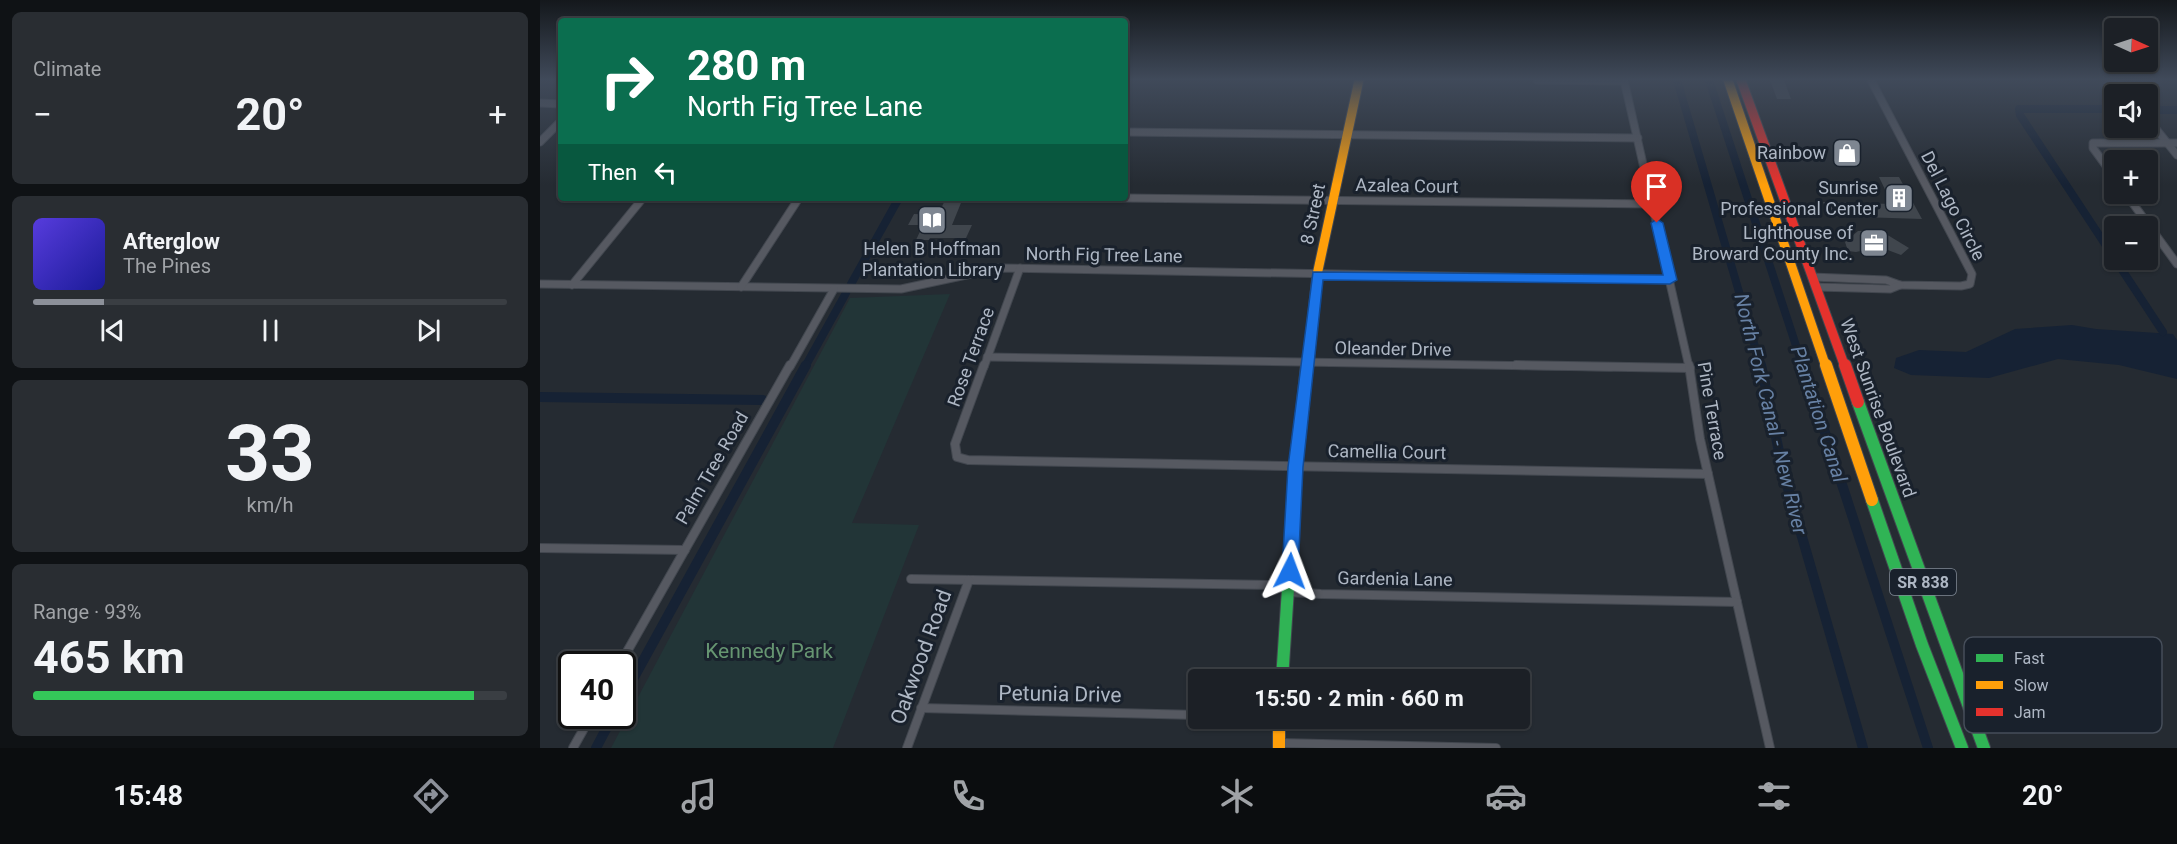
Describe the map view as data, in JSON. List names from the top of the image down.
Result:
{
  "streets": {
    "main road": ["8 Street", "West Sunrise Boulevard", "SR 838"],
    "street": [
      "Azalea Court",
      "Del Lago Circle",
      "North Fig Tree Lane",
      "Oleander Drive",
      "Rose Terrace",
      "Pine Terrace",
      "Camellia Court",
      "Palm Tree Road",
      "Gardenia Lane",
      "Oakwood Road",
      "Petunia Drive"
    ]
  },
  "crossings": [
    ["Azalea Court", "8 Street"],
    ["Azalea Court", "Pine Terrace"],
    ["Del Lago Circle", "West Sunrise Boulevard"],
    ["8 Street", "North Fig Tree Lane"],
    ["8 Street", "Oleander Drive"],
    ["8 Street", "Camellia Court"],
    ["8 Street", "Gardenia Lane"],
    ["North Fig Tree Lane", "Rose Terrace"],
    ["North Fig Tree Lane", "Pine Terrace"],
    ["North Fig Tree Lane", "Palm Tree Road"],
    ["Oleander Drive", "Rose Terrace"],
    ["Oleander Drive", "Pine Terrace"],
    ["Rose Terrace", "Camellia Court"],
    ["Pine Terrace", "Camellia Court"],
    ["Pine Terrace", "Gardenia Lane"],
    ["Gardenia Lane", "Oakwood Road"],
    ["Oakwood Road", "Petunia Drive"]
  ],
  "water": ["North Fork Canal - New River", "Plantation Canal"],
  "parks": ["Kennedy Park"],
  "places": {
    "shop": ["Rainbow"],
    "building": ["Sunrise Professional Center"],
    "library": ["Helen B Hoffman Plantation Library"],
    "office": ["Lighthouse of Broward County Inc."]
  },
  "legend": ["Fast", "Slow", "Jam"],
  "north": "right",
  "page": {
    "tile": [
      "Climate",
      ["33", "km/h"],
      ["Range · 93%", "465 km"]
    ],
    "map_buttons": ["+", "−"],
    "turn": ["280 m", "North Fig Tree Lane"],
    "heat": ["−", "20°", "+"],
    "then": "Then",
    "song": ["Afterglow", "The Pines"],
    "limit": "40",
    "trip": "15:50 · 2 min · 660 m",
    "tabs": ["15:48", "20°"]
  }
}
